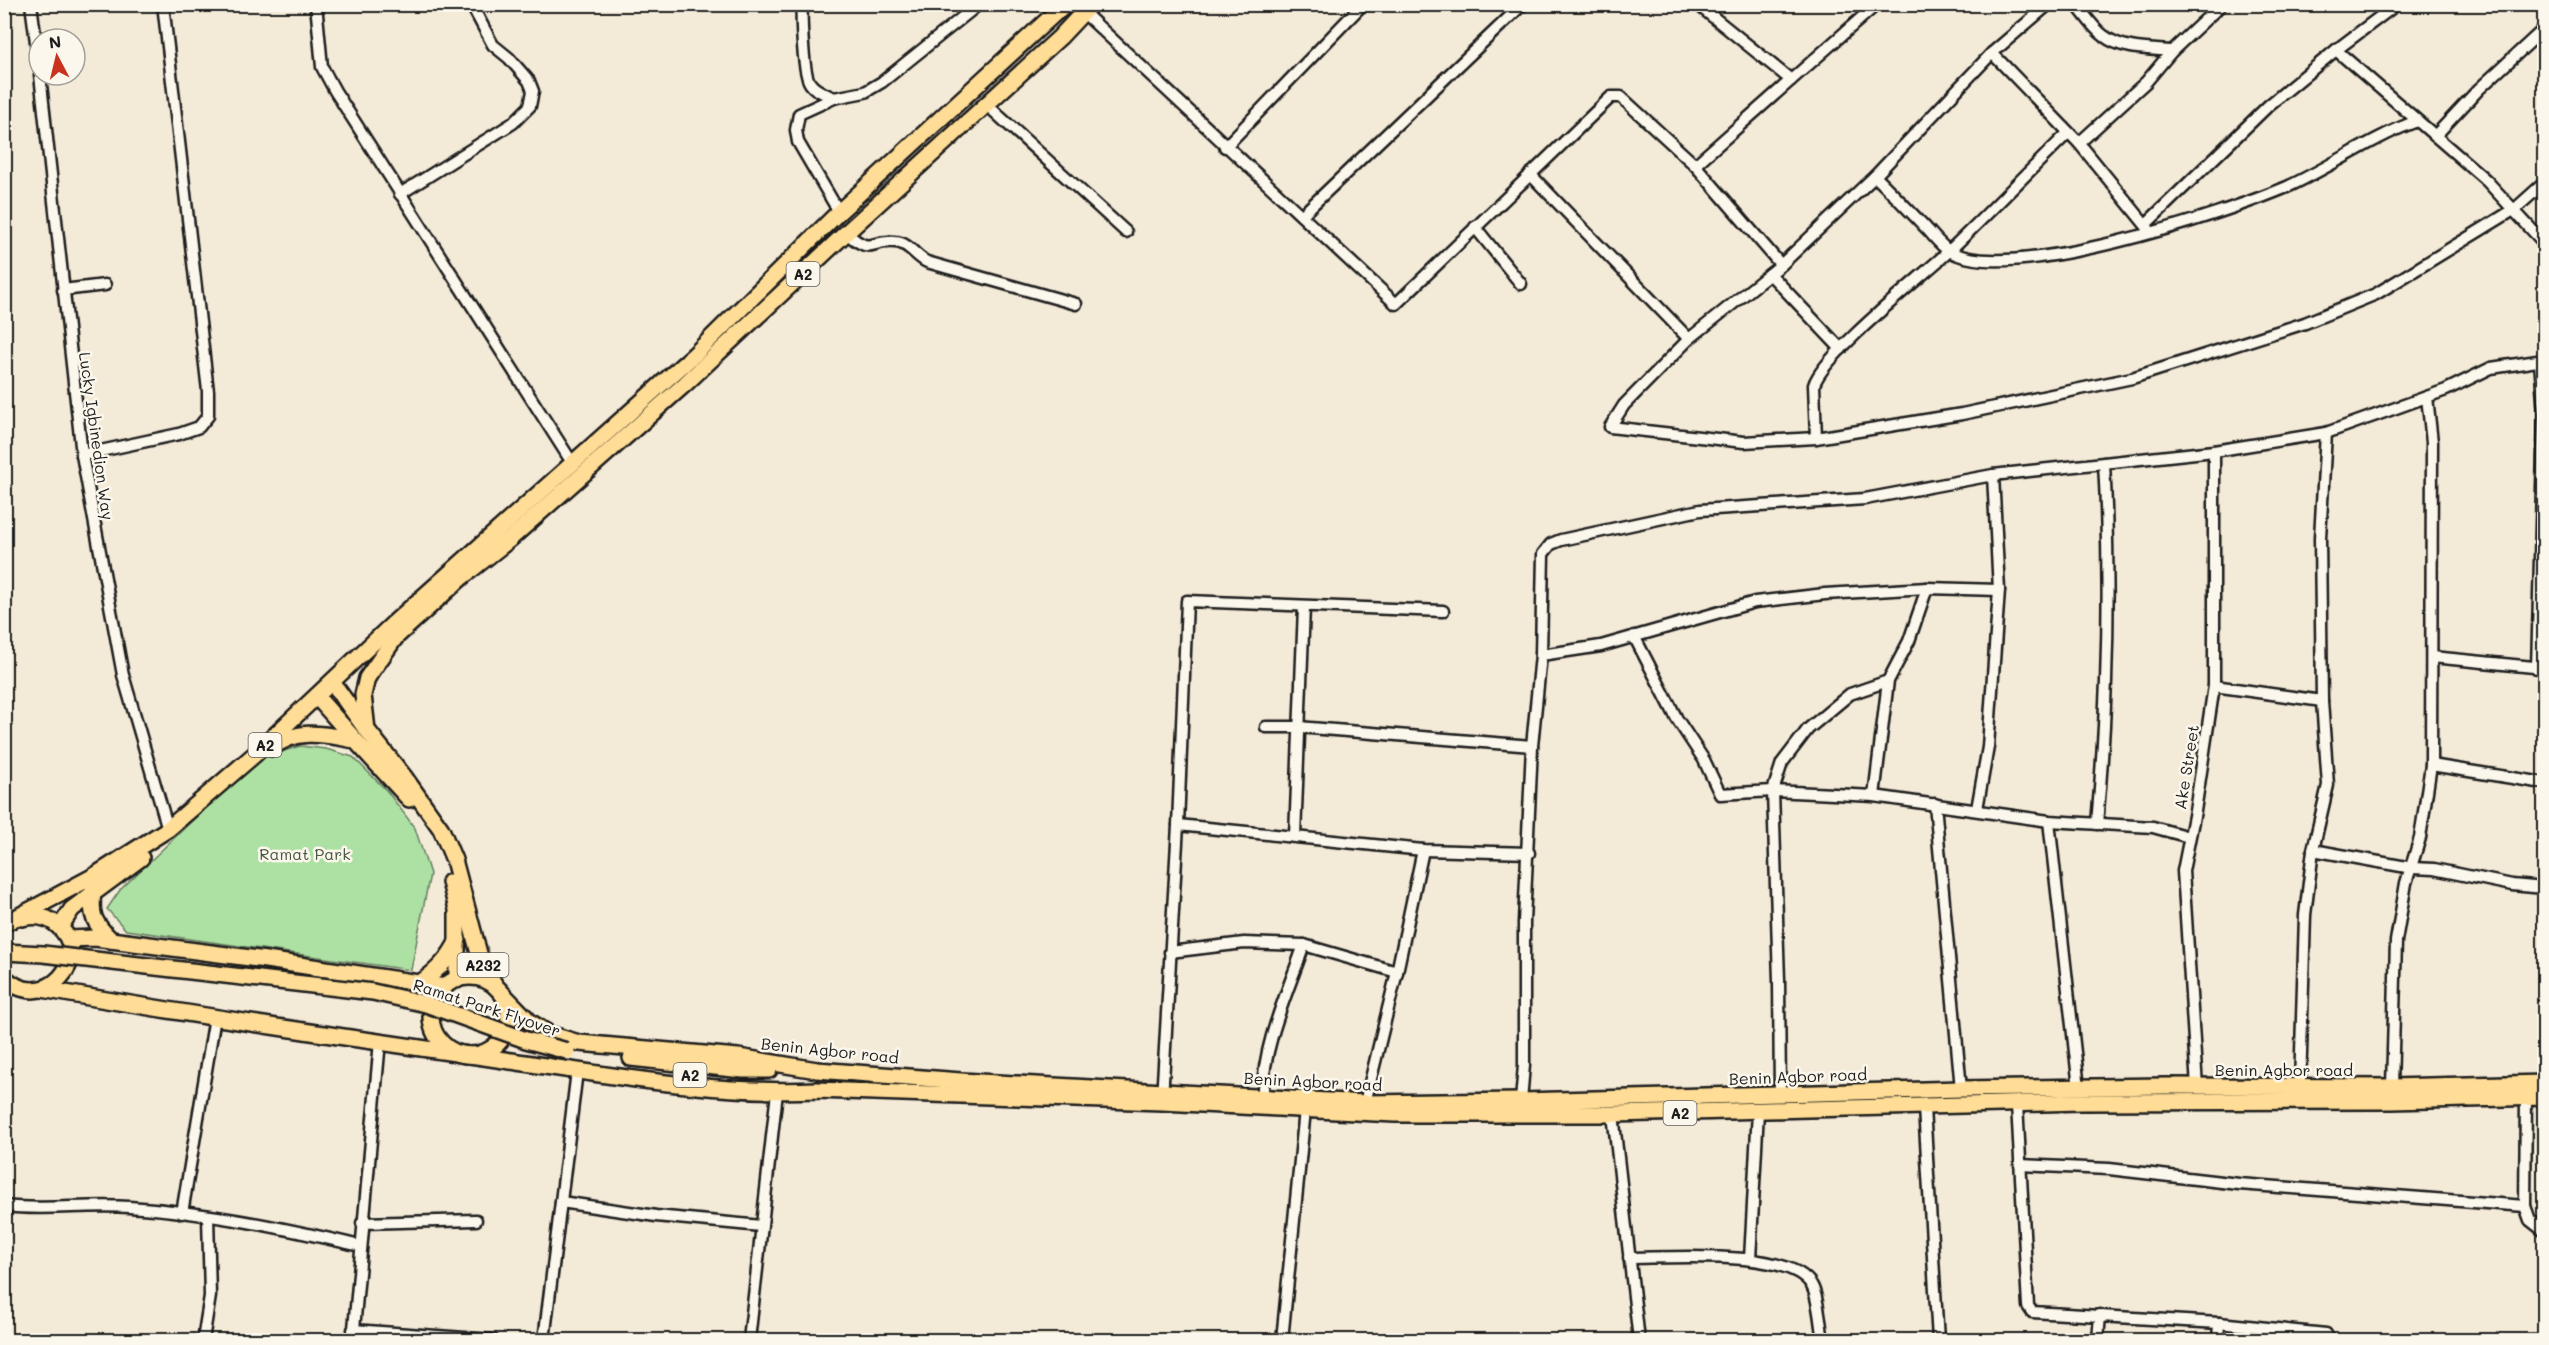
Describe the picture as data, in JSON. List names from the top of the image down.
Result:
{
  "streets": {
    "highway": [
      "A2",
      "A232",
      "Ramat Park Flyover",
      "Benin Agbor road"
    ],
    "street": ["Lucky Igbinedion Way", "Ake Street"]
  },
  "crossings": [
    ["A2", "Lucky Igbinedion Way"],
    ["Ake Street", "Benin Agbor road"],
    ["Ramat Park Flyover", "Benin Agbor road"]
  ],
  "parks": ["Ramat Park"],
  "north": "top"
}
